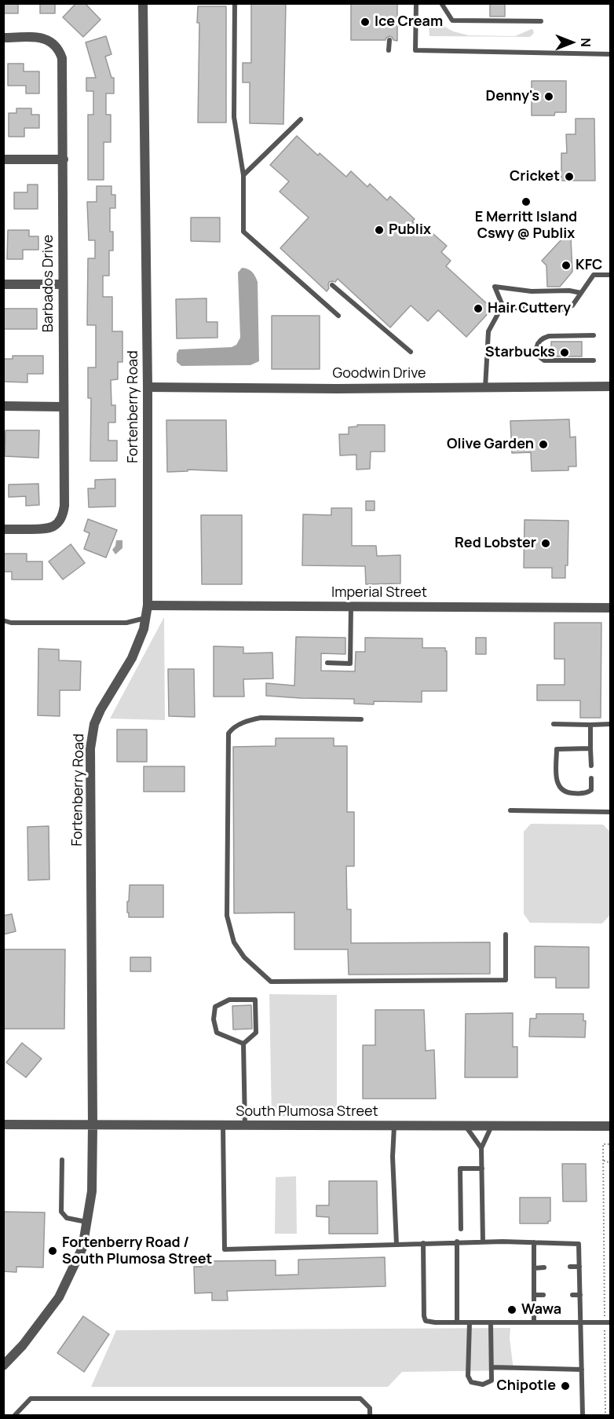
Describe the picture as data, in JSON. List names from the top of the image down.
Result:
{
  "streets": {
    "street": [
      "Barbados Drive",
      "Goodwin Drive",
      "Fortenberry Road",
      "Imperial Street",
      "South Plumosa Street"
    ]
  },
  "crossings": [
    ["Goodwin Drive", "Fortenberry Road"],
    ["Fortenberry Road", "Imperial Street"],
    ["Fortenberry Road", "South Plumosa Street"]
  ],
  "places": [
    "Ice Cream",
    "Denny's",
    "Cricket",
    "E Merritt Island Cswy @ Publix",
    "Publix",
    "KFC",
    "Hair Cuttery",
    "Starbucks",
    "Olive Garden",
    "Red Lobster",
    "Fortenberry Road / South Plumosa Street",
    "Wawa",
    "Chipotle"
  ],
  "north": "right"
}
